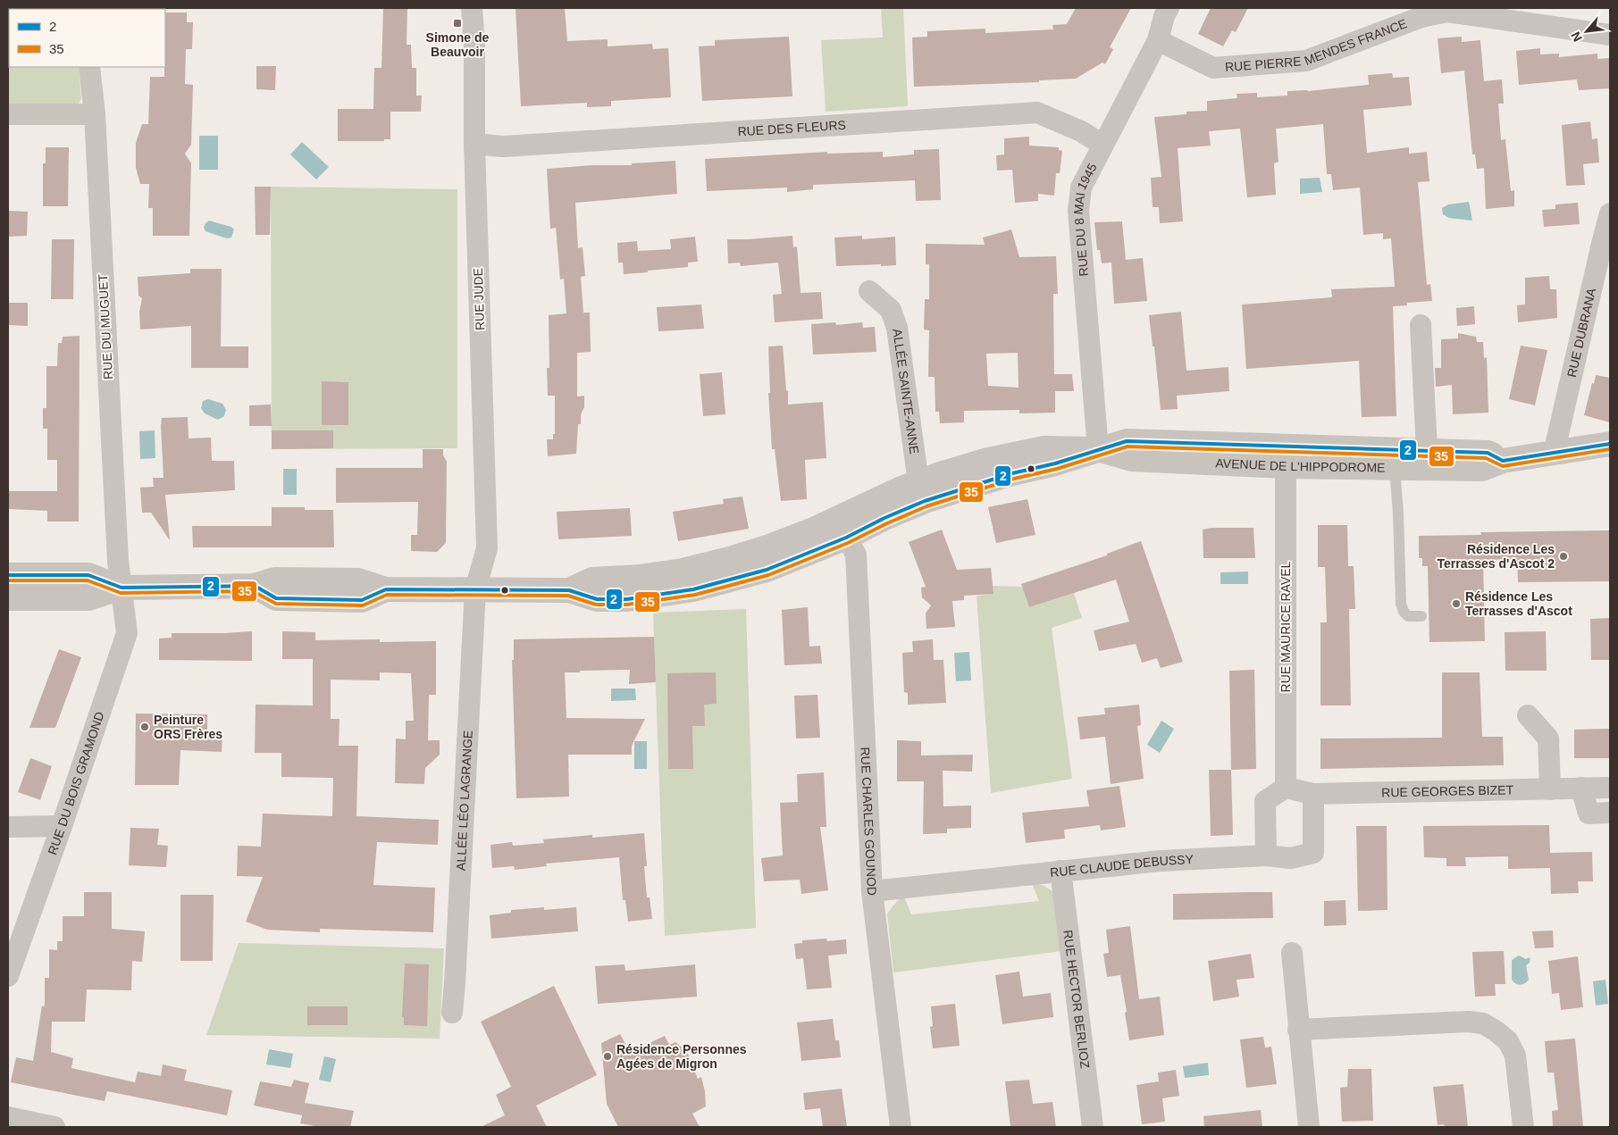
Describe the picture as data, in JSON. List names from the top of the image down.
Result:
{
  "streets": {
    "street": [
      "RUE PIERRE MENDES FRANCE",
      "RUE DES FLEURS",
      "RUE DU 8 MAI 1945",
      "RUE JUDE",
      "RUE DU MUGUET",
      "RUE DUBRANA",
      "ALLÉE SAINTE-ANNE",
      "AVENUE DE L'HIPPODROME",
      "RUE MAURICE RAVEL",
      "RUE DU BOIS GRAMOND",
      "RUE GEORGES BIZET",
      "ALLÉE LÉO LAGRANGE",
      "RUE CHARLES GOUNOD",
      "RUE CLAUDE DEBUSSY",
      "RUE HECTOR BERLIOZ"
    ]
  },
  "crossings": [
    ["RUE PIERRE MENDES FRANCE", "RUE DU 8 MAI 1945"],
    ["RUE DES FLEURS", "RUE DU 8 MAI 1945"],
    ["RUE DES FLEURS", "RUE JUDE"],
    ["RUE DU 8 MAI 1945", "AVENUE DE L'HIPPODROME"],
    ["RUE JUDE", "AVENUE DE L'HIPPODROME"],
    ["RUE JUDE", "ALLÉE LÉO LAGRANGE"],
    ["RUE DU MUGUET", "AVENUE DE L'HIPPODROME"],
    ["RUE DU MUGUET", "RUE DU BOIS GRAMOND"],
    ["RUE DUBRANA", "AVENUE DE L'HIPPODROME"],
    ["ALLÉE SAINTE-ANNE", "AVENUE DE L'HIPPODROME"],
    ["AVENUE DE L'HIPPODROME", "RUE MAURICE RAVEL"],
    ["AVENUE DE L'HIPPODROME", "RUE DU BOIS GRAMOND"],
    ["AVENUE DE L'HIPPODROME", "ALLÉE LÉO LAGRANGE"],
    ["AVENUE DE L'HIPPODROME", "RUE CHARLES GOUNOD"],
    ["RUE GEORGES BIZET", "RUE CLAUDE DEBUSSY"],
    ["RUE CHARLES GOUNOD", "RUE CLAUDE DEBUSSY"],
    ["RUE CLAUDE DEBUSSY", "RUE HECTOR BERLIOZ"]
  ],
  "places": {
    "transit": ["Simone de Beauvoir"],
    "other": [
      "Résidence Les Terrasses d'Ascot 2",
      "Résidence Les Terrasses d'Ascot",
      "Peinture ORS Frères",
      "Résidence Personnes Agées de Migron"
    ]
  },
  "lines": ["transit line 2", "transit line 35"],
  "legend": ["2", "35"],
  "north": "bottom left"
}
